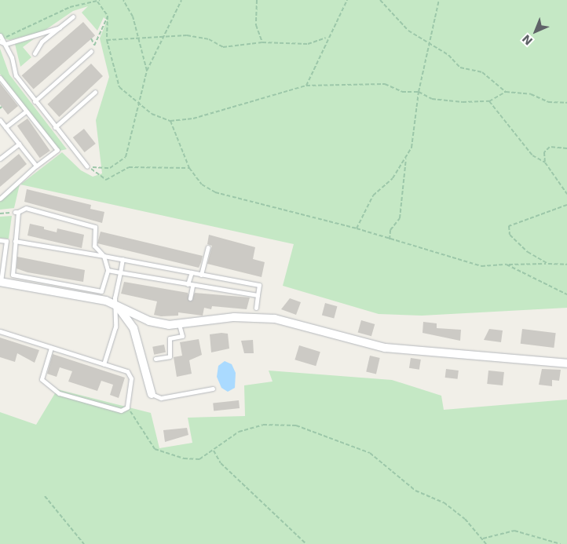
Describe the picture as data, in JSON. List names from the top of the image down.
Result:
{
  "north": "bottom left"
}
